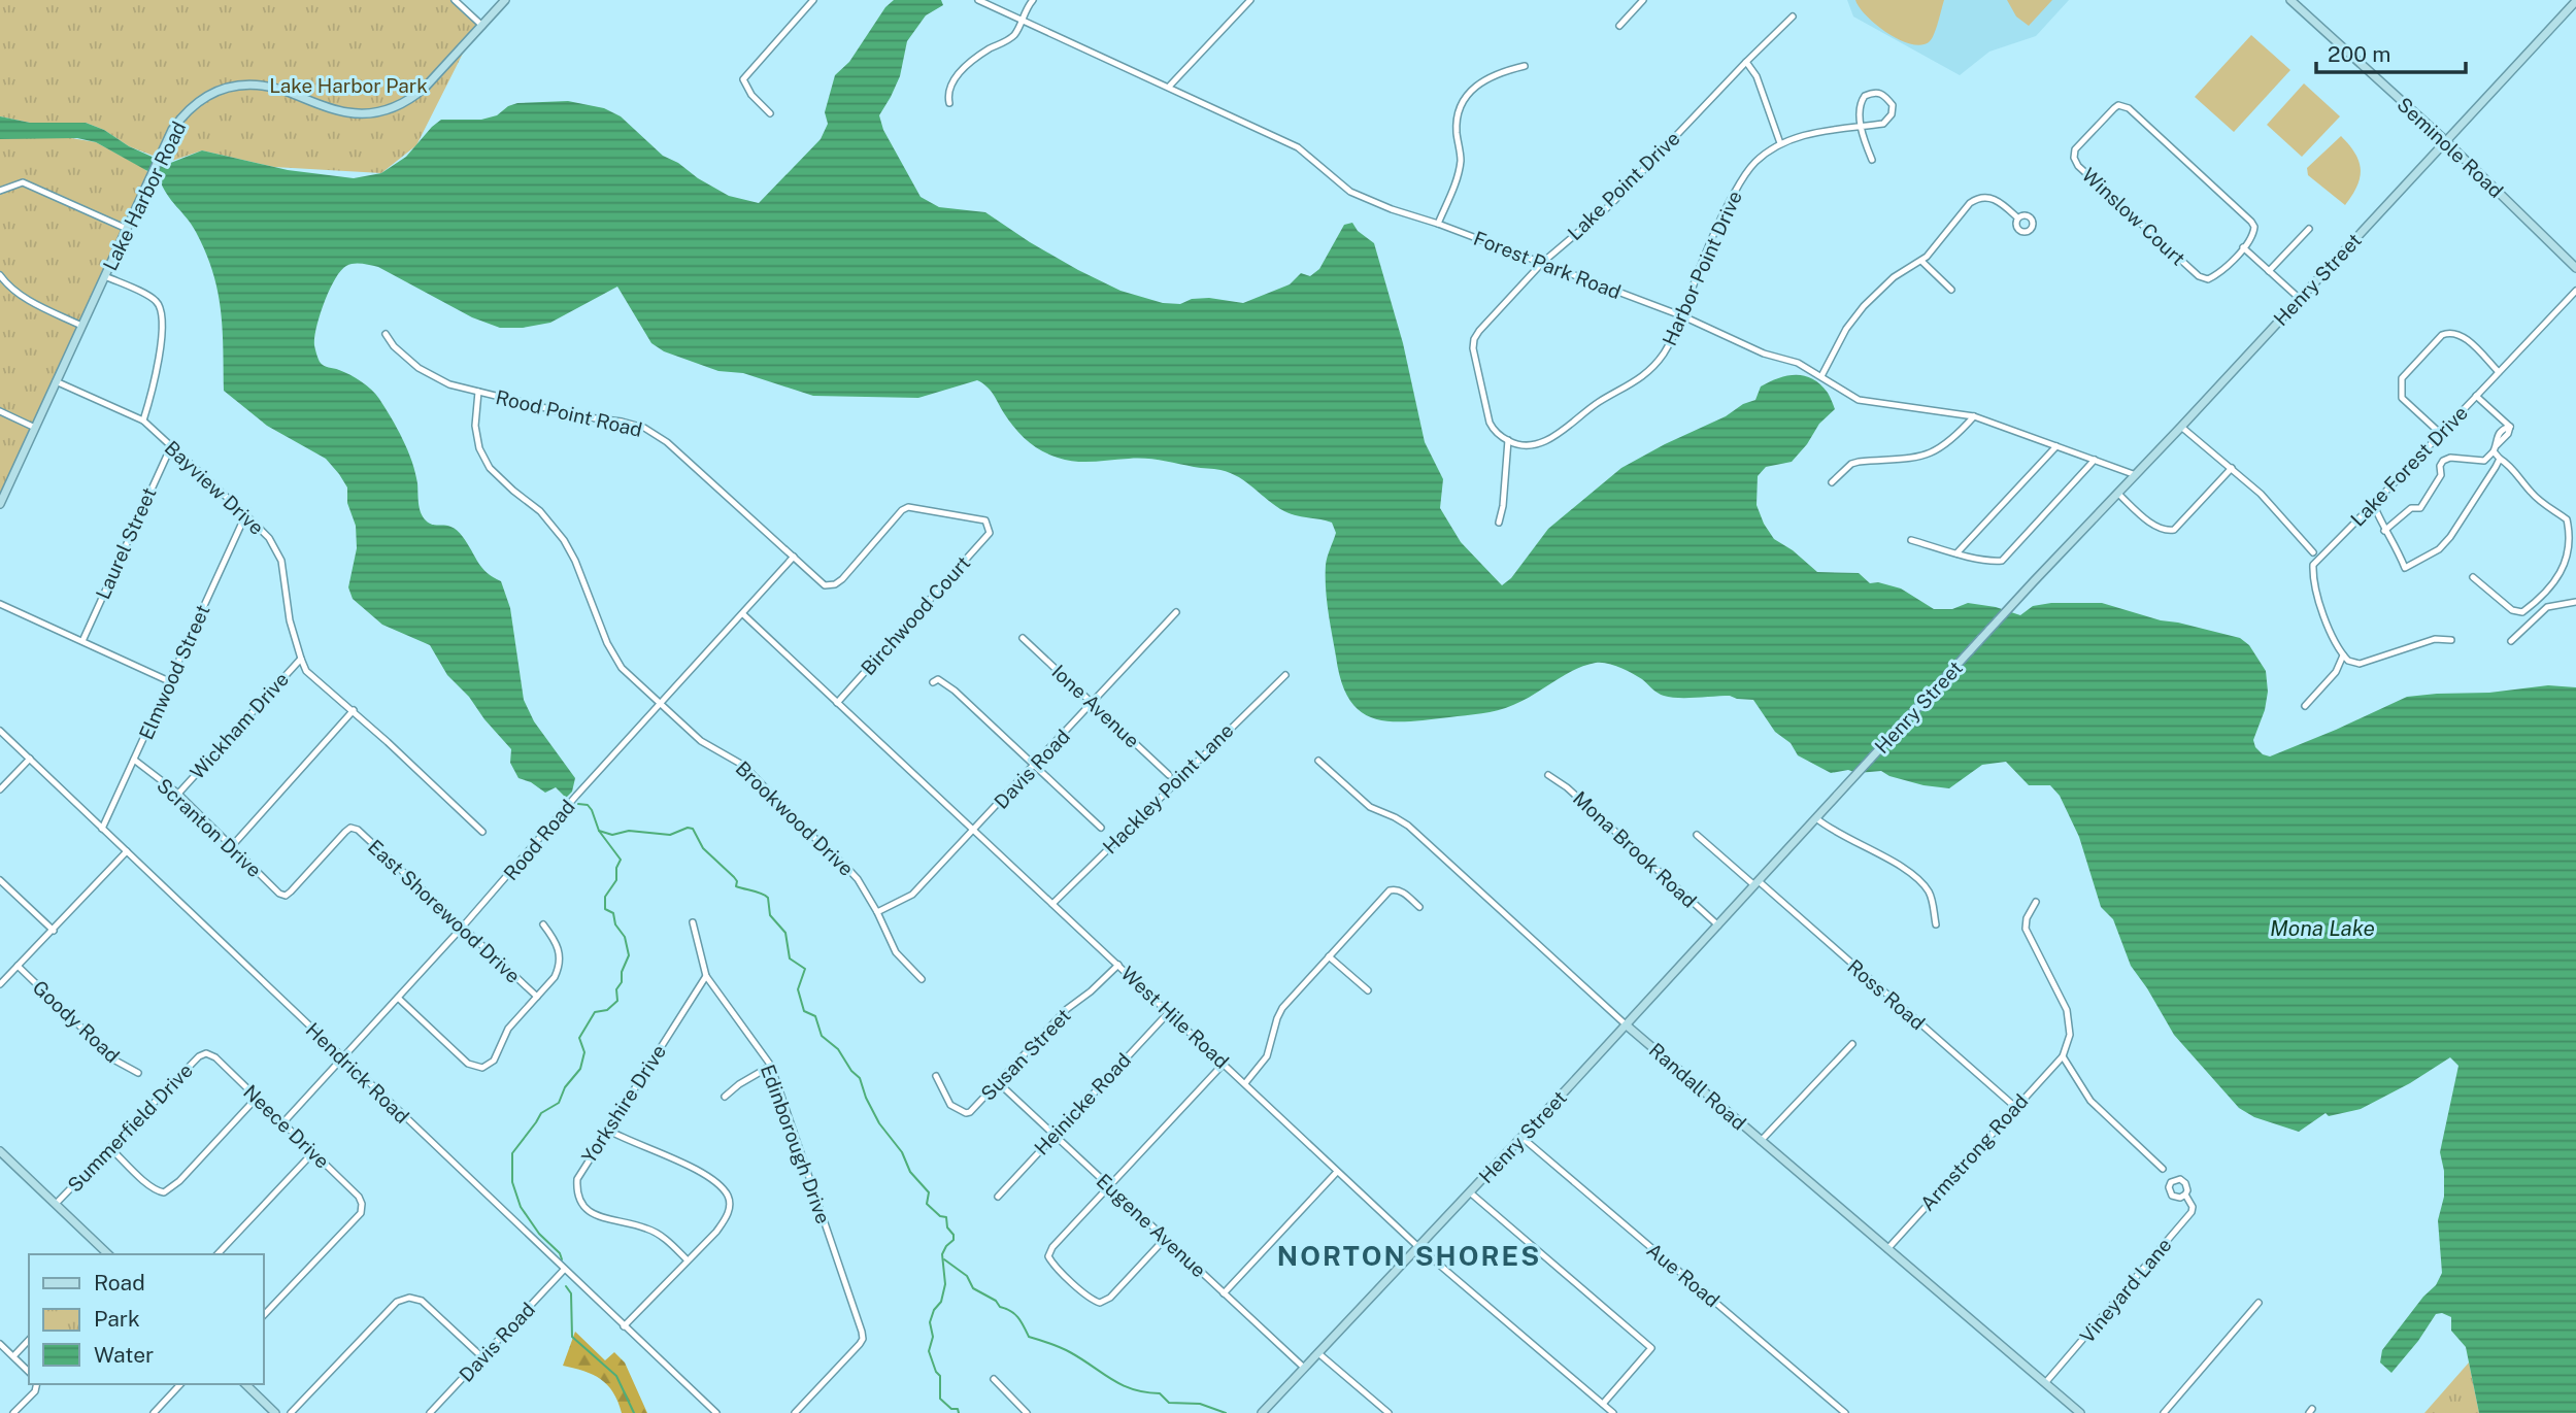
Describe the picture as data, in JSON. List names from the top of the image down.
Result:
{
  "streets": {
    "street": [
      "Seminole Road",
      "Lake Point Drive",
      "Lake Harbor Road",
      "Winslow Court",
      "Forest Park Road",
      "Harbor Point Drive",
      "Henry Street",
      "Rood Point Road",
      "Lake Forest Drive",
      "Bayview Drive",
      "Laurel Street",
      "Birchwood Court",
      "Elmwood Street",
      "Ione Avenue",
      "Wickham Drive",
      "Davis Road",
      "Hackley Point Lane",
      "Brookwood Drive",
      "Scranton Drive",
      "Rood Road",
      "Mona Brook Road",
      "East Shorewood Drive",
      "Ross Road",
      "West Hile Road",
      "Goody Road",
      "Susan Street",
      "Hendrick Road",
      "Randall Road",
      "Yorkshire Drive",
      "Heinicke Road",
      "Neece Drive",
      "Summerfield Drive",
      "Edinborough Drive",
      "Armstrong Road",
      "Eugene Avenue",
      "Aue Road",
      "Vineyard Lane"
    ]
  },
  "crossings": [
    ["Seminole Road", "Henry Street"],
    ["Lake Point Drive", "Forest Park Road"],
    ["Lake Point Drive", "Harbor Point Drive"],
    ["Lake Harbor Road", "Bayview Drive"],
    ["Forest Park Road", "Harbor Point Drive"],
    ["Forest Park Road", "Henry Street"],
    ["Henry Street", "Mona Brook Road"],
    ["Henry Street", "Ross Road"],
    ["Henry Street", "West Hile Road"],
    ["Henry Street", "Randall Road"],
    ["Henry Street", "Eugene Avenue"],
    ["Henry Street", "Aue Road"],
    ["Rood Point Road", "Birchwood Court"],
    ["Rood Point Road", "Brookwood Drive"],
    ["Rood Point Road", "Rood Road"],
    ["Bayview Drive", "Laurel Street"],
    ["Bayview Drive", "Elmwood Street"],
    ["Bayview Drive", "Wickham Drive"],
    ["Birchwood Court", "West Hile Road"],
    ["Elmwood Street", "Scranton Drive"],
    ["Elmwood Street", "Hendrick Road"],
    ["Ione Avenue", "Davis Road"],
    ["Wickham Drive", "Scranton Drive"],
    ["Davis Road", "Brookwood Drive"],
    ["Davis Road", "West Hile Road"],
    ["Davis Road", "Hendrick Road"],
    ["Hackley Point Lane", "West Hile Road"],
    ["Brookwood Drive", "Rood Road"],
    ["Scranton Drive", "East Shorewood Drive"],
    ["Rood Road", "East Shorewood Drive"],
    ["Rood Road", "West Hile Road"],
    ["Rood Road", "Hendrick Road"],
    ["Rood Road", "Neece Drive"],
    ["Ross Road", "Armstrong Road"],
    ["West Hile Road", "Susan Street"],
    ["West Hile Road", "Heinicke Road"],
    ["Susan Street", "Eugene Avenue"],
    ["Randall Road", "Armstrong Road"],
    ["Randall Road", "Vineyard Lane"],
    ["Yorkshire Drive", "Edinborough Drive"],
    ["Heinicke Road", "Eugene Avenue"],
    ["Neece Drive", "Summerfield Drive"]
  ],
  "districts": ["NORTON SHORES"],
  "water": ["Mona Lake"],
  "parks": ["Lake Harbor Park"],
  "legend": ["Road", "Park", "Water"],
  "scale_bar": "200 m"
}
